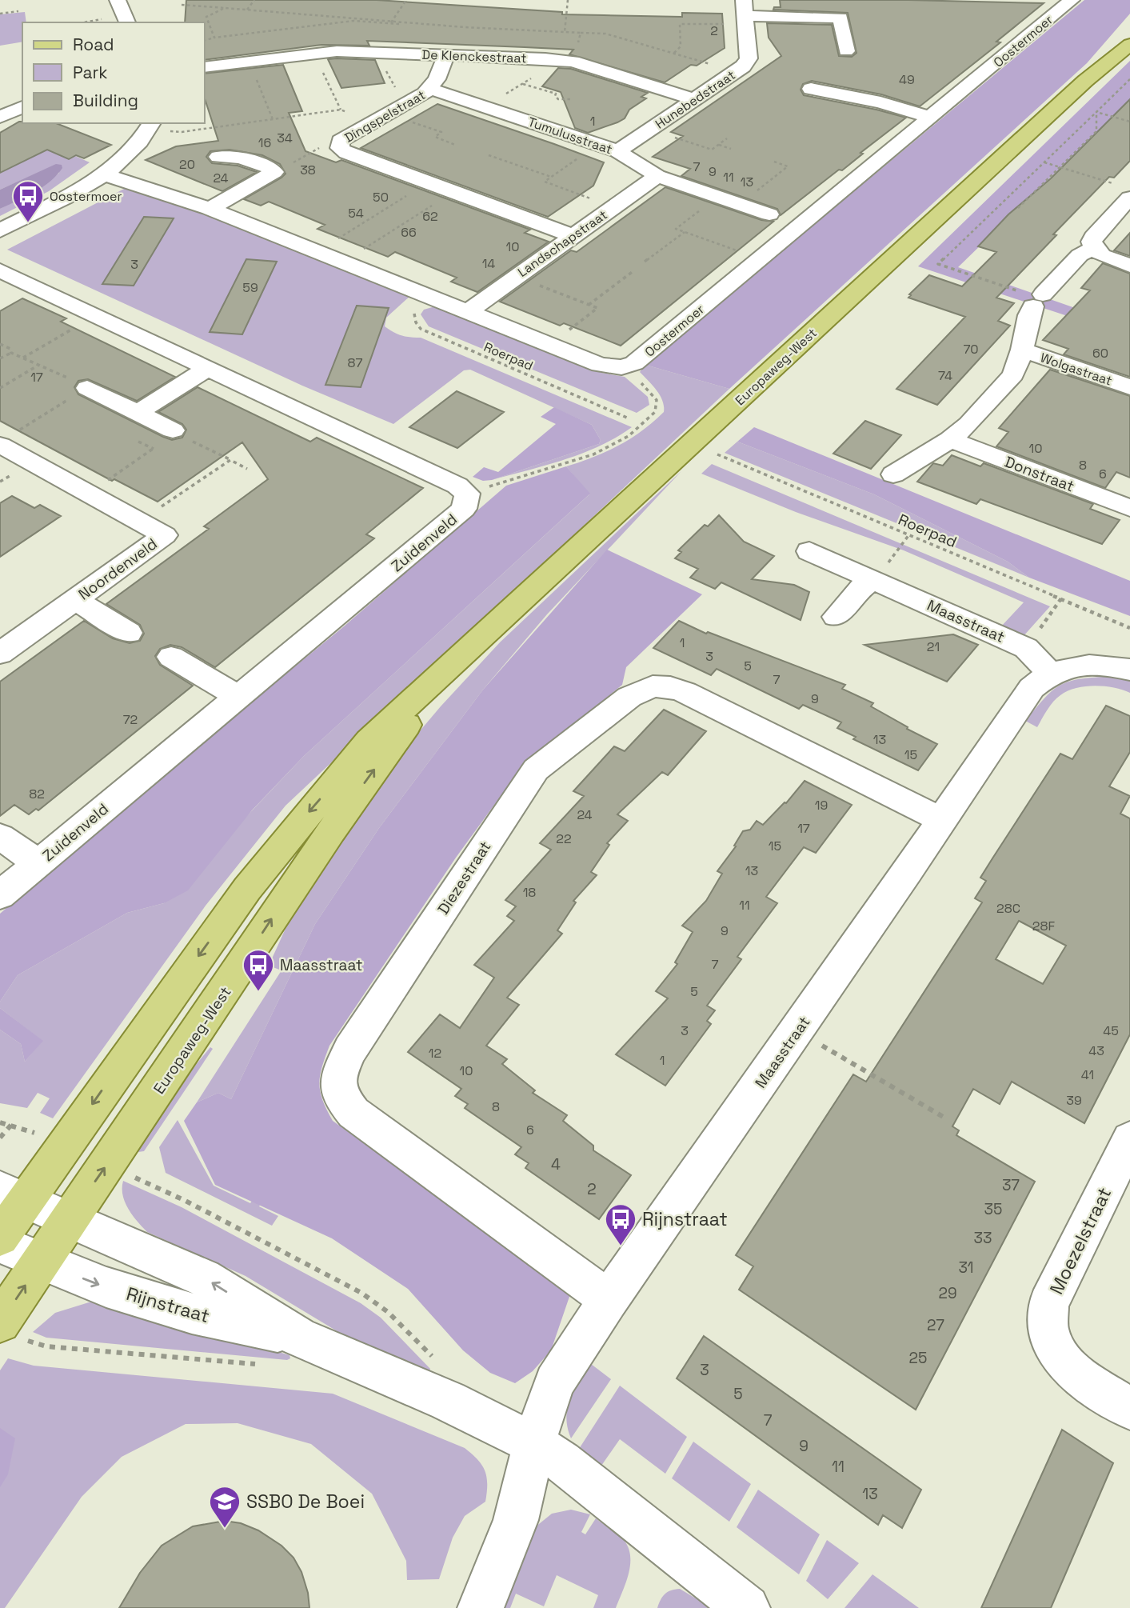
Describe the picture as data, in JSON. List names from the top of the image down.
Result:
{
  "streets": {
    "main road": ["Europaweg-West"],
    "street": [
      "Oostermoer",
      "De Klenckestraat",
      "Hunebedstraat",
      "Dingspelstraat",
      "Tumulusstraat",
      "Landschapstraat",
      "Wolgastraat",
      "Donstraat",
      "Zuidenveld",
      "Noordenveld",
      "Maasstraat",
      "Diezestraat",
      "Moezelstraat",
      "Rijnstraat"
    ],
    "path": ["Roerpad"]
  },
  "crossings": [
    ["De Klenckestraat", "Hunebedstraat"],
    ["De Klenckestraat", "Dingspelstraat"],
    ["Hunebedstraat", "Tumulusstraat"],
    ["Dingspelstraat", "Tumulusstraat"],
    ["Dingspelstraat", "Landschapstraat"],
    ["Tumulusstraat", "Landschapstraat"],
    ["Europaweg-West", "Rijnstraat"],
    ["Wolgastraat", "Donstraat"],
    ["Maasstraat", "Diezestraat"],
    ["Maasstraat", "Rijnstraat"]
  ],
  "places": {
    "bus stop": ["Oostermoer", "Maasstraat", "Rijnstraat"],
    "school or university": ["SSBO De Boei"]
  },
  "house_numbers": [
    "2",
    "49",
    "1",
    "34",
    "16",
    "20",
    "7",
    "38",
    "9",
    "11",
    "24",
    "13",
    "50",
    "54",
    "62",
    "66",
    "10",
    "14",
    "3",
    "59",
    "70",
    "60",
    "87",
    "74",
    "17",
    "10",
    "8",
    "6",
    "1",
    "21",
    "3",
    "5",
    "7",
    "9",
    "72",
    "13",
    "15",
    "82",
    "19",
    "24",
    "17",
    "22",
    "15",
    "13",
    "18",
    "11",
    "28C",
    "28F",
    "9",
    "7",
    "5",
    "3",
    "45",
    "43",
    "12",
    "1",
    "10",
    "41",
    "39",
    "8",
    "6",
    "4",
    "37",
    "2",
    "35",
    "33",
    "31",
    "29",
    "27",
    "25",
    "3",
    "5",
    "7",
    "9",
    "11",
    "13"
  ],
  "legend": ["Road", "Park", "Building"]
}
